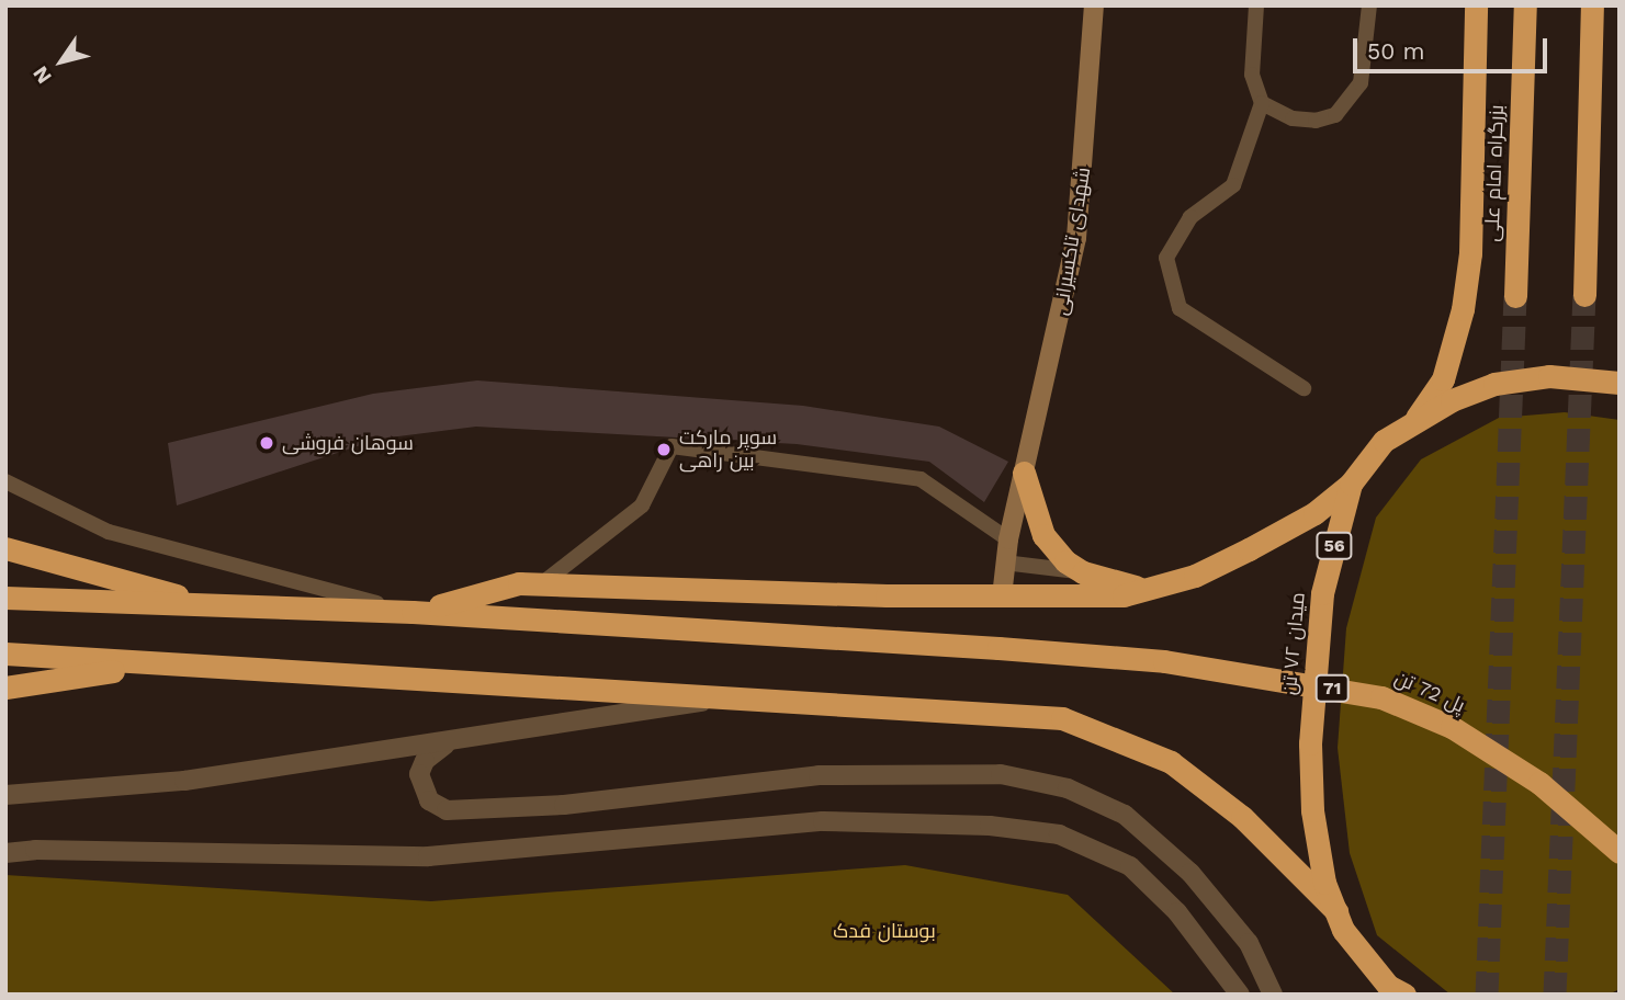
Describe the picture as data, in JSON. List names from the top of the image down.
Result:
{
  "streets": {
    "highway": [
      "بزرگراه امام علی",
      "56",
      "میدان ۷۲ تن",
      "71",
      "پل 72 تن"
    ],
    "street": ["شهدای تاکسیرانی"]
  },
  "parks": ["بوستان فدک"],
  "places": ["سوهان فروشی", "سوپر مارکت بین راهی"],
  "scale_bar": "50 m",
  "north": "bottom left"
}
